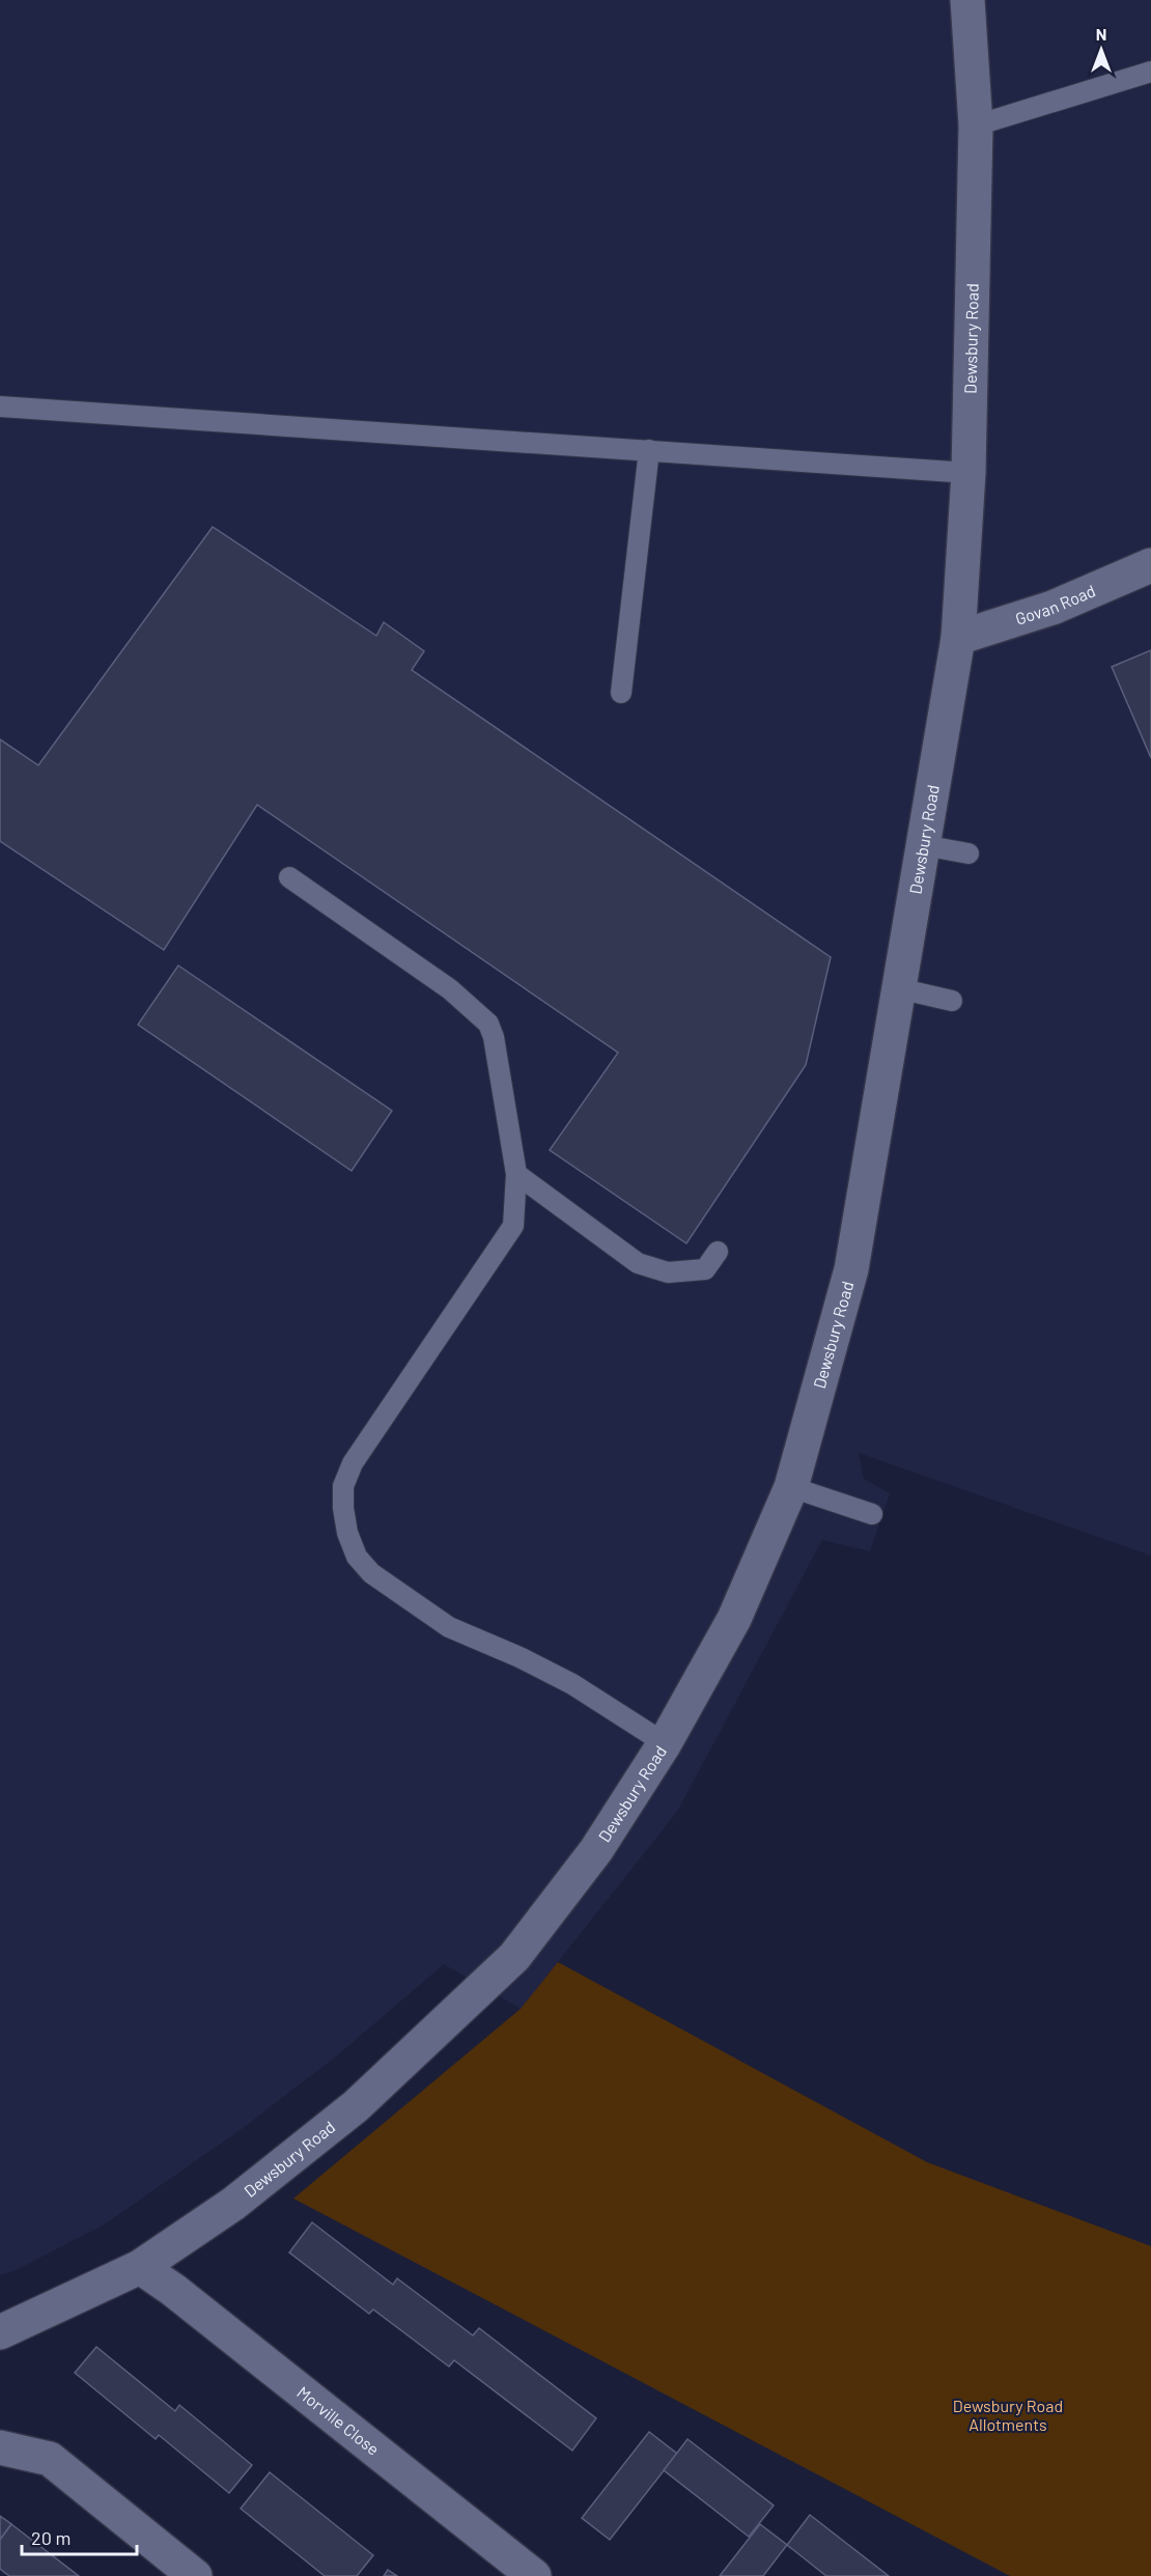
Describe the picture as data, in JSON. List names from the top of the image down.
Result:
{
  "streets": {
    "street": ["Dewsbury Road", "Govan Road", "Morville Close"]
  },
  "crossings": [
    ["Dewsbury Road", "Govan Road"],
    ["Dewsbury Road", "Morville Close"]
  ],
  "parks": ["Dewsbury Road Allotments"],
  "scale_bar": "20 m",
  "north": "top"
}
